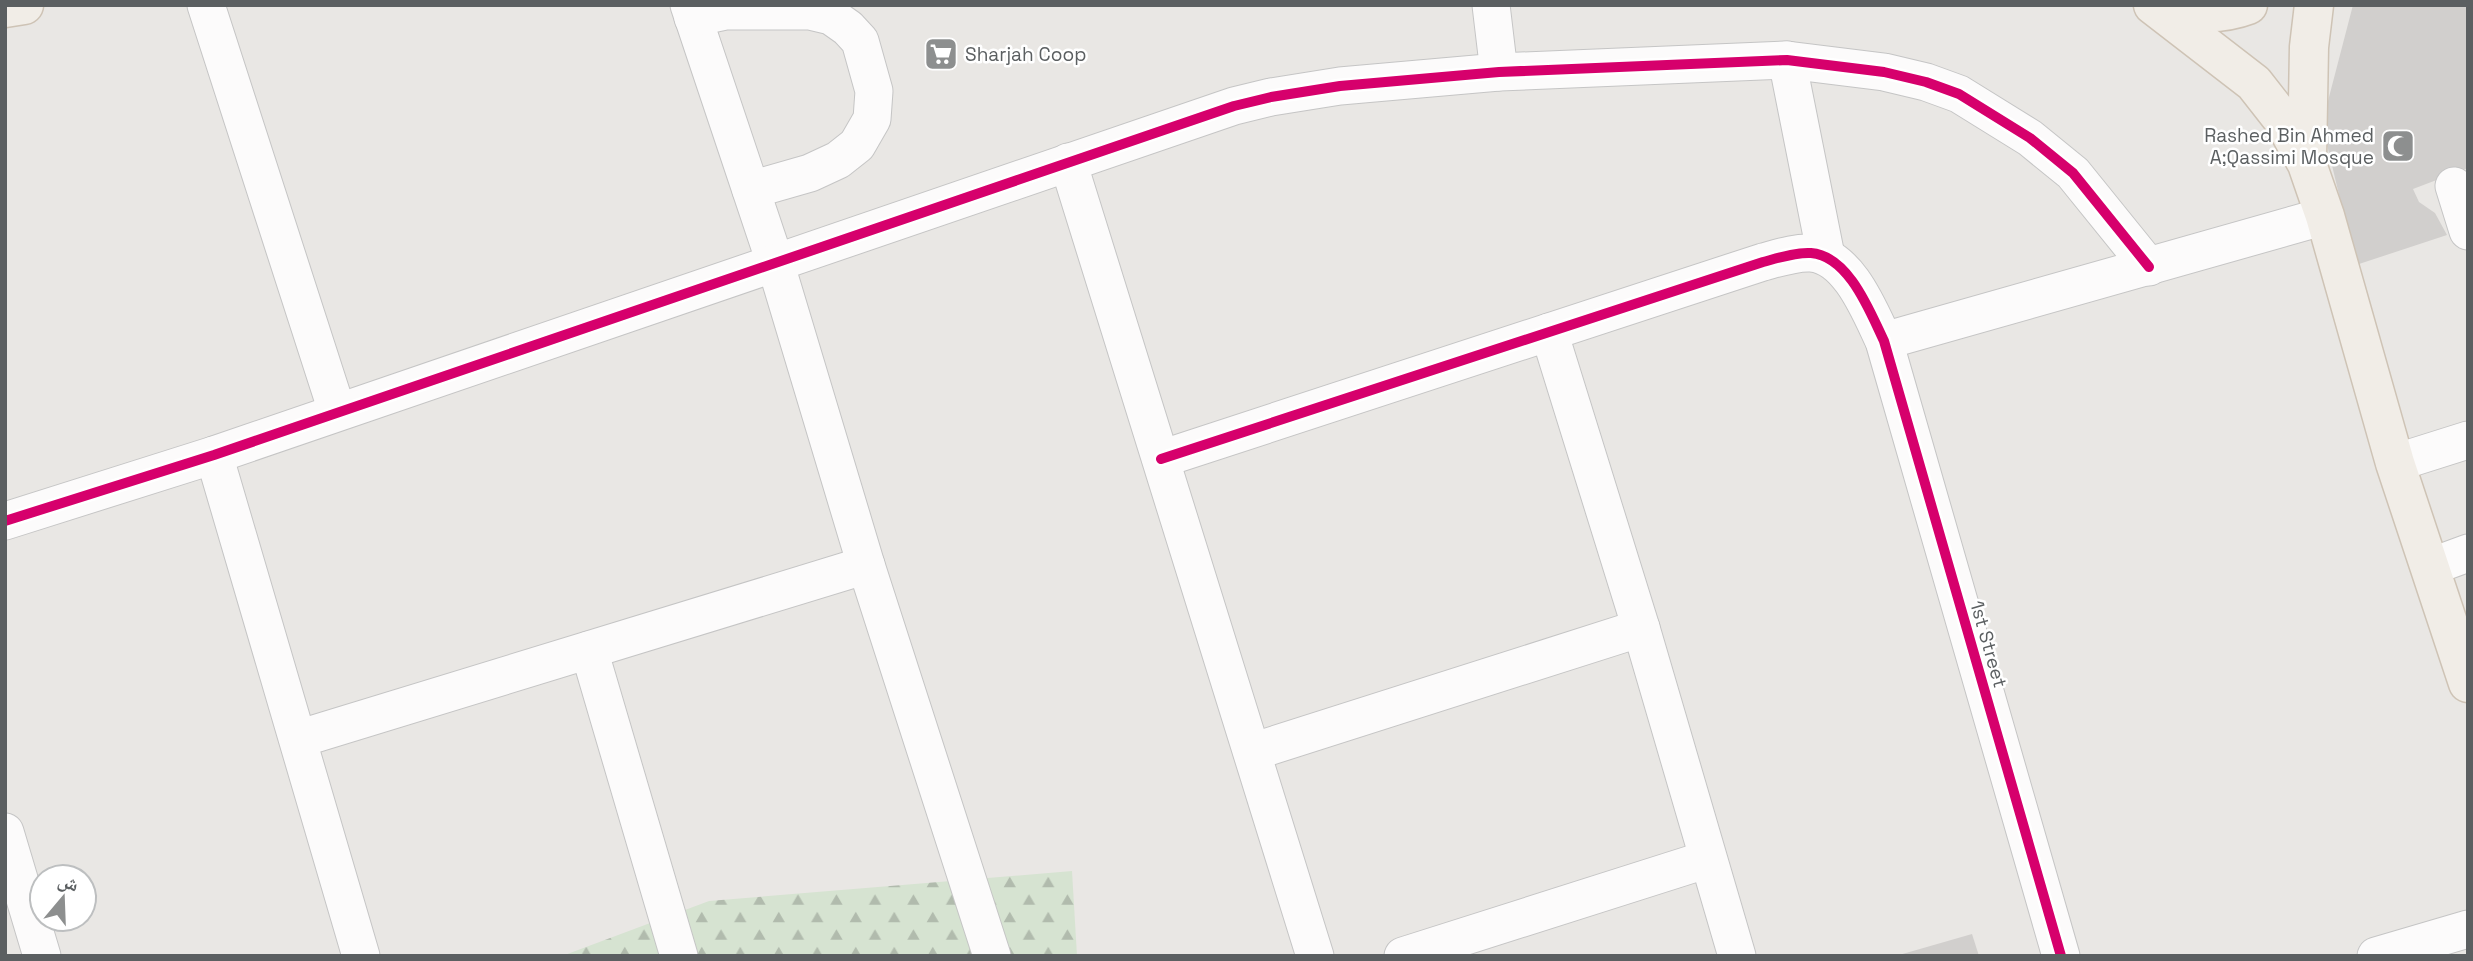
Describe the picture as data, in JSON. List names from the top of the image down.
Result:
{
  "streets": {
    "street": ["1st Street"]
  },
  "places": {
    "supermarket": ["Sharjah Coop"],
    "mosque": ["Rashed Bin Ahmed A;Qassimi Mosque"]
  },
  "north": "top"
}
